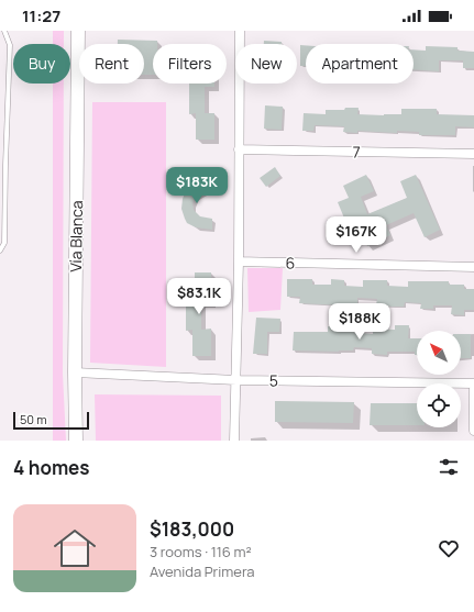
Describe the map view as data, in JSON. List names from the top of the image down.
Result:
{
  "streets": {
    "main road": ["Vía Blanca"],
    "street": ["7", "6", "5"]
  },
  "crossings": [
    ["Vía Blanca", "5"]
  ],
  "scale_bar": "50 m",
  "north": "top left",
  "page": {
    "status": "11:27",
    "chip": [
      "Buy",
      "Rent",
      "Filters",
      "New",
      "Apartment"
    ],
    "price": [
      "$183K",
      "$167K",
      "$83.1K",
      "$188K"
    ],
    "scale": "50 m",
    "heading": "4 homes",
    "list": [
      {
        "name": "$183,000",
        "note": "3 rooms · 116 m² · Avenida Primera"
      }
    ]
  }
}
